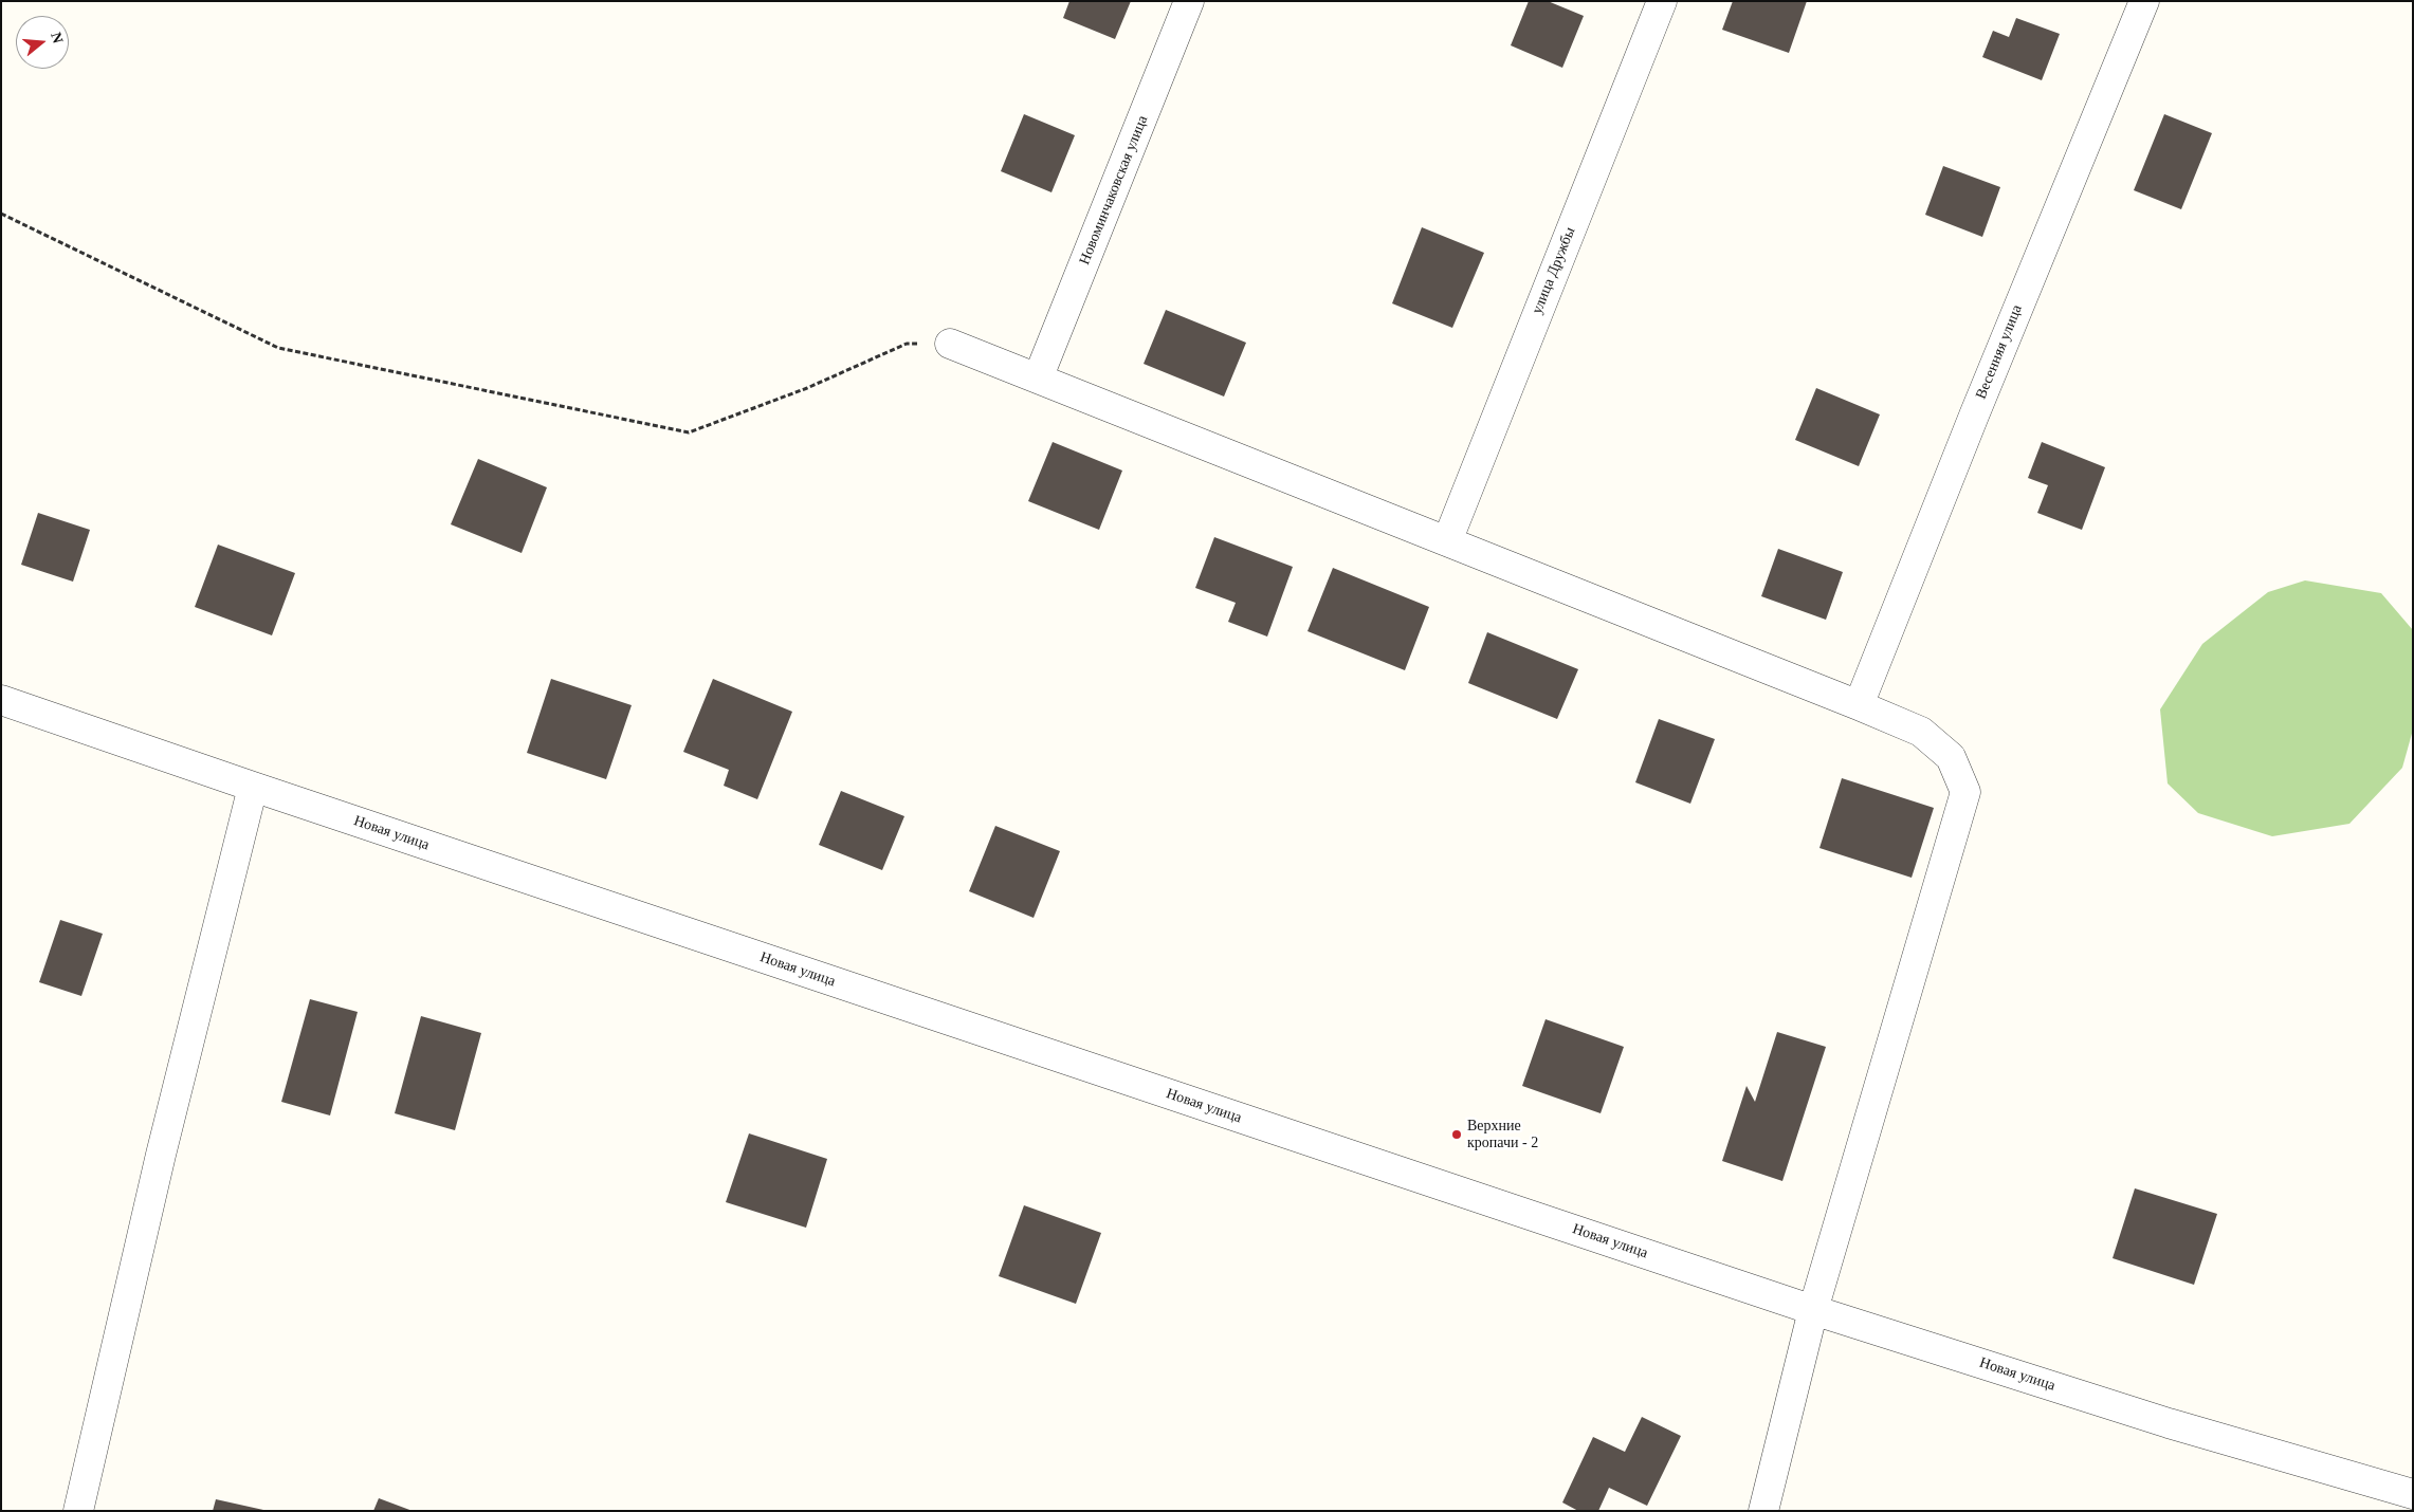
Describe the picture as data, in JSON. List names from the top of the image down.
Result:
{
  "streets": {
    "street": [
      "Новоминчаковская улица",
      "улица Дружбы",
      "Весенняя улица",
      "Новая улица"
    ]
  },
  "places": ["Верхние кропачи - 2"],
  "north": "right"
}
